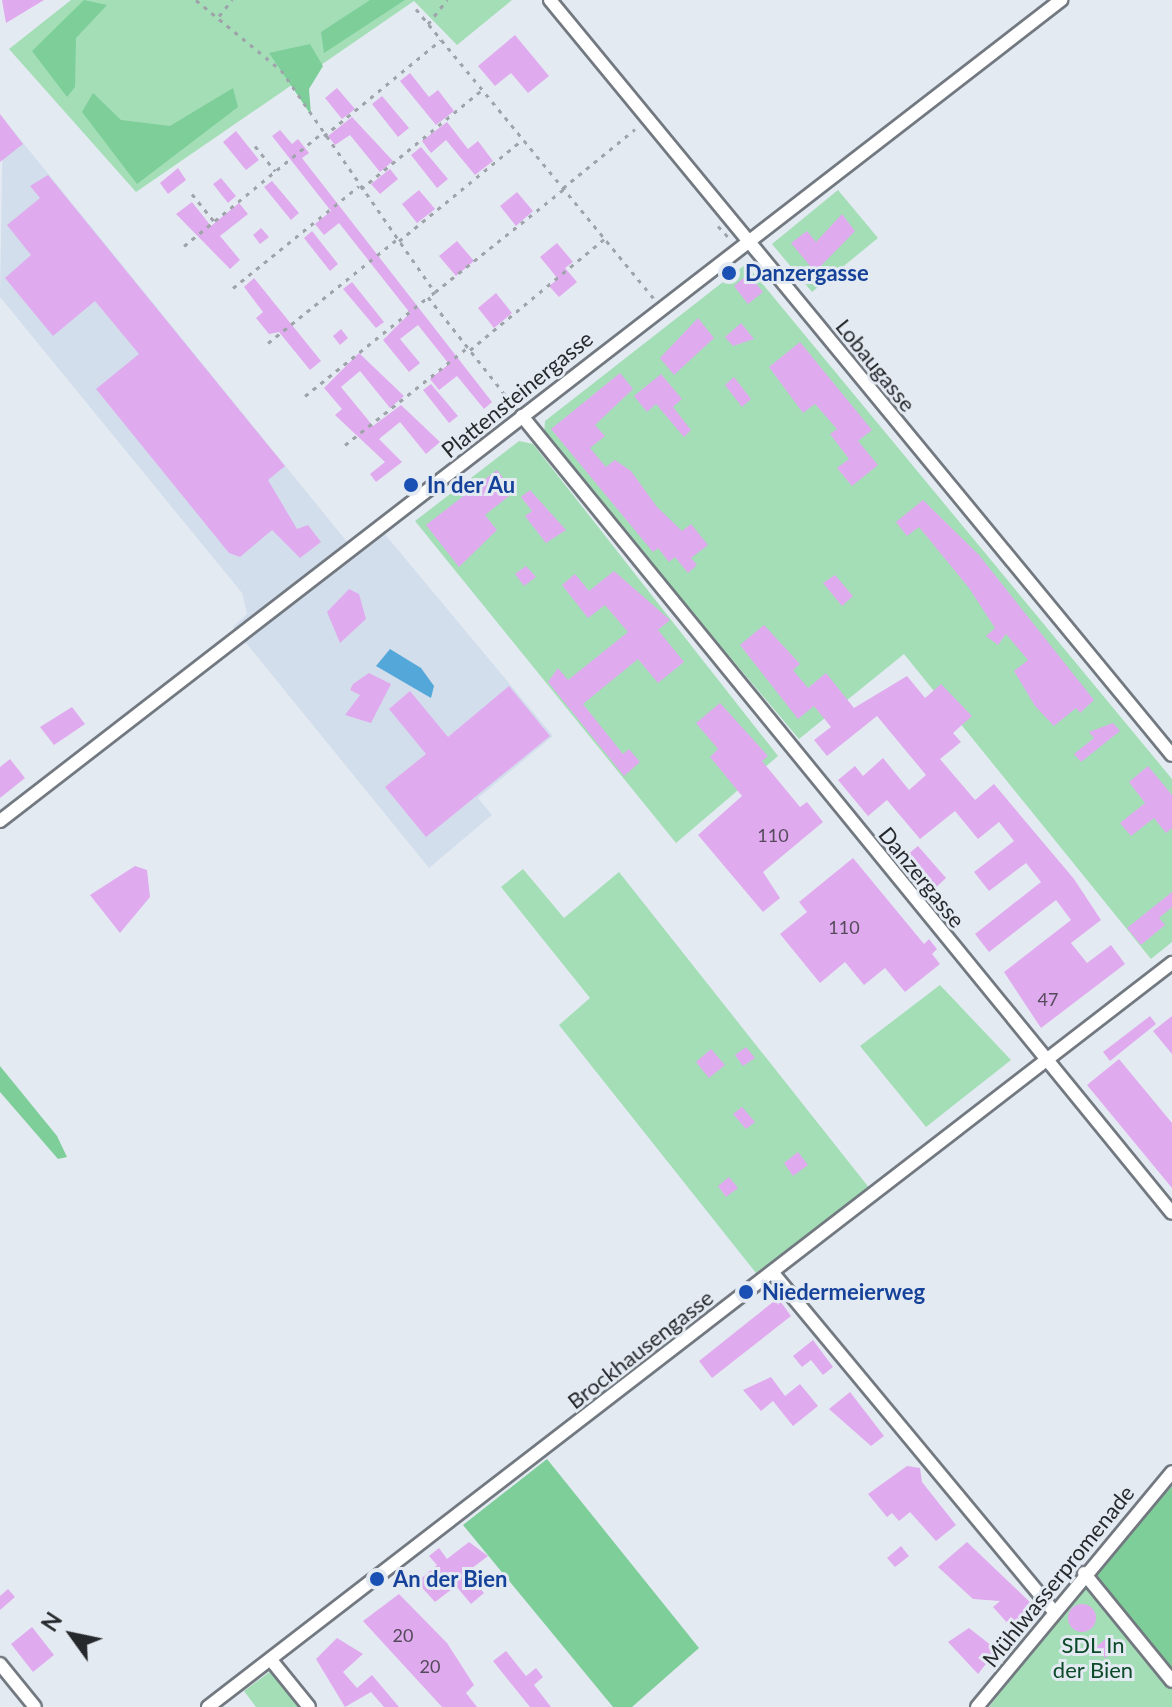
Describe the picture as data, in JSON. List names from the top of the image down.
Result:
{
  "streets": {
    "street": [
      "Lobaugasse",
      "Plattensteinergasse",
      "Danzergasse",
      "Brockhausengasse",
      "Mühlwasserpromenade"
    ]
  },
  "crossings": [
    ["Lobaugasse", "Plattensteinergasse"],
    ["Plattensteinergasse", "Danzergasse"],
    ["Danzergasse", "Brockhausengasse"]
  ],
  "parks": ["SDL In der Bien"],
  "places": [
    "Danzergasse",
    "In der Au",
    "Niedermeierweg",
    "An der Bien"
  ],
  "house_numbers": [
    "110",
    "110",
    "47",
    "20",
    "20"
  ],
  "north": "top left"
}
